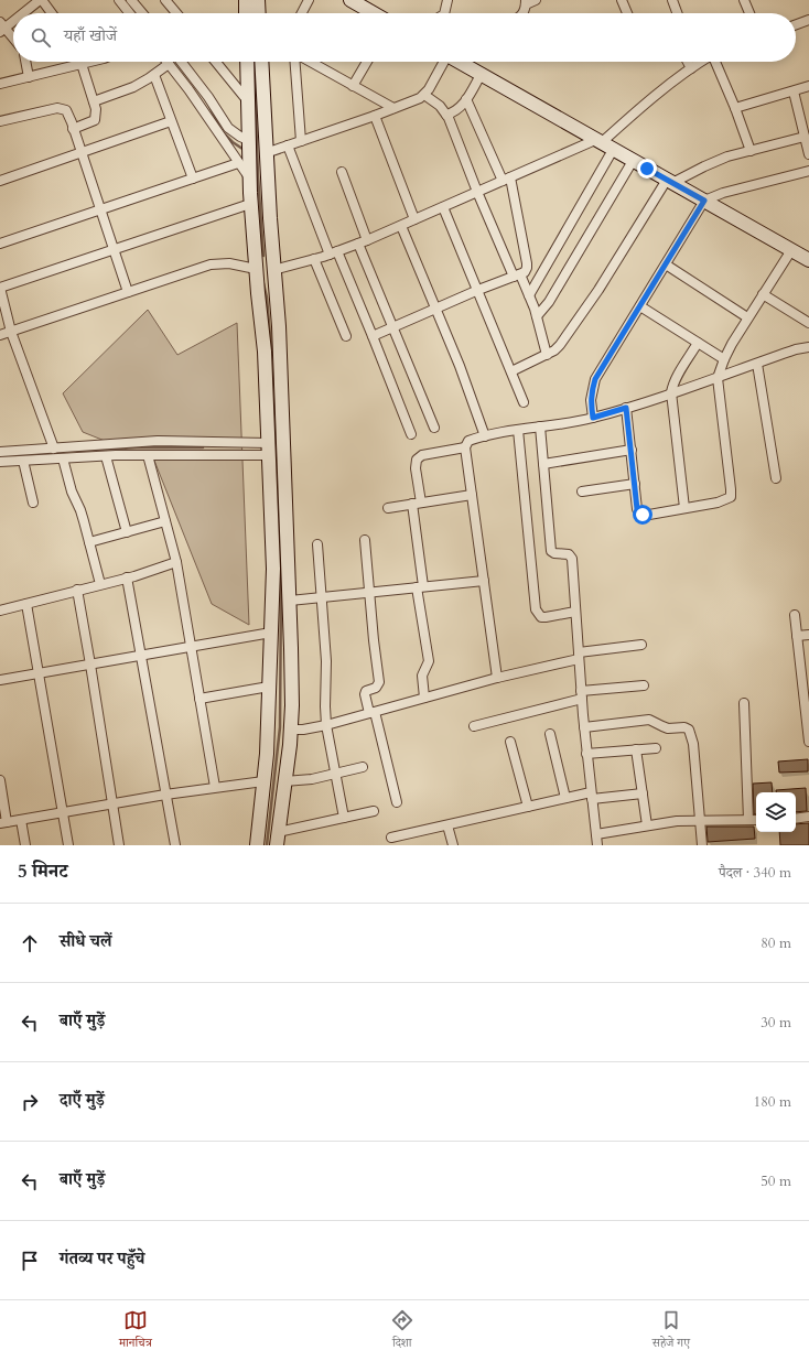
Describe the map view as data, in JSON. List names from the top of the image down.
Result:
{
  "page": {
    "search": "यहाँ खोजें",
    "heading": ["5 मिनट", "पैदल · 340 m"],
    "list": [
      ["सीधे चलें", "80 m"],
      ["बाएँ मुड़ें", "30 m"],
      ["दाएँ मुड़ें", "180 m"],
      ["बाएँ मुड़ें", "50 m"],
      "गंतव्य पर पहुँचे"
    ],
    "nav": ["मानचित्र", "दिशा", "सहेजे गए"]
  }
}
